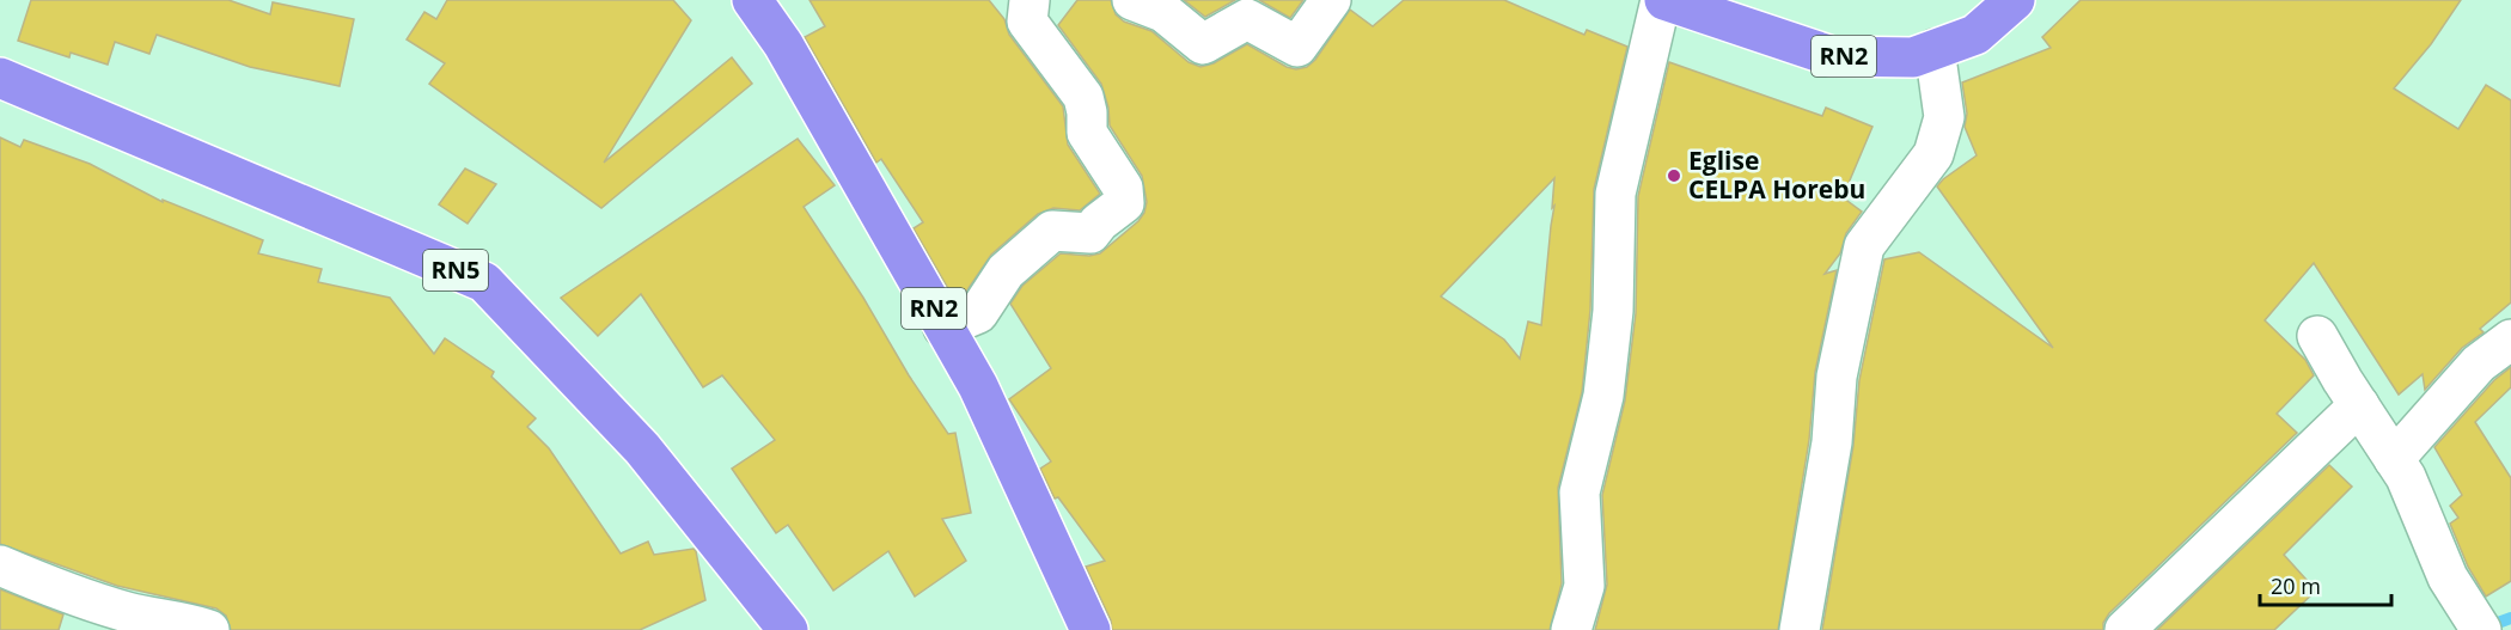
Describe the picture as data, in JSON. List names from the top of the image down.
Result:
{
  "streets": {
    "highway": ["RN2", "RN5"]
  },
  "places": ["Eglise CELPA Horebu"],
  "scale_bar": "20 m"
}
